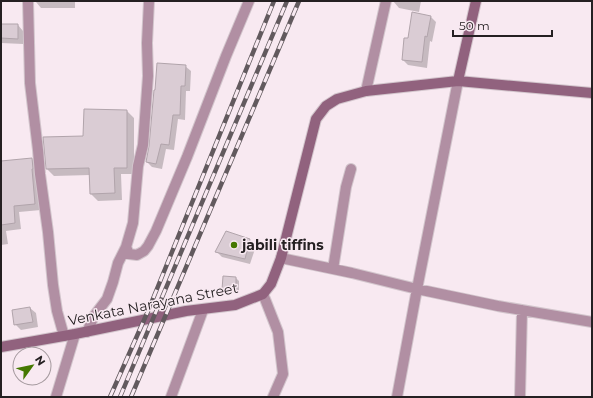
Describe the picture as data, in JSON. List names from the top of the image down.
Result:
{
  "streets": {
    "street": ["Venkata Narayana Street"]
  },
  "places": ["jabili tiffins"],
  "scale_bar": "50 m",
  "north": "top right"
}
